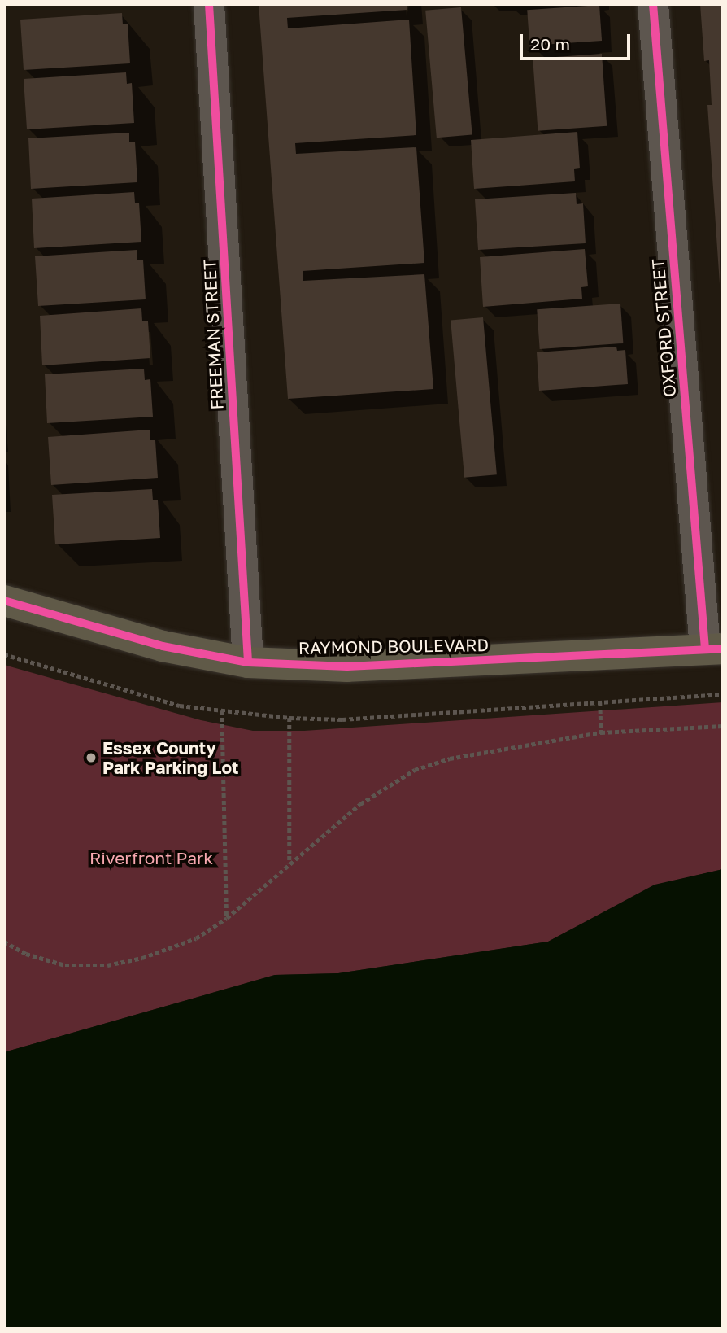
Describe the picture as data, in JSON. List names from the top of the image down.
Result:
{
  "streets": {
    "main road": ["RAYMOND BOULEVARD"],
    "street": ["OXFORD STREET", "FREEMAN STREET"]
  },
  "crossings": [
    ["OXFORD STREET", "RAYMOND BOULEVARD"],
    ["FREEMAN STREET", "RAYMOND BOULEVARD"]
  ],
  "parks": ["Riverfront Park"],
  "places": ["Essex County Park Parking Lot"],
  "scale_bar": "20 m"
}
